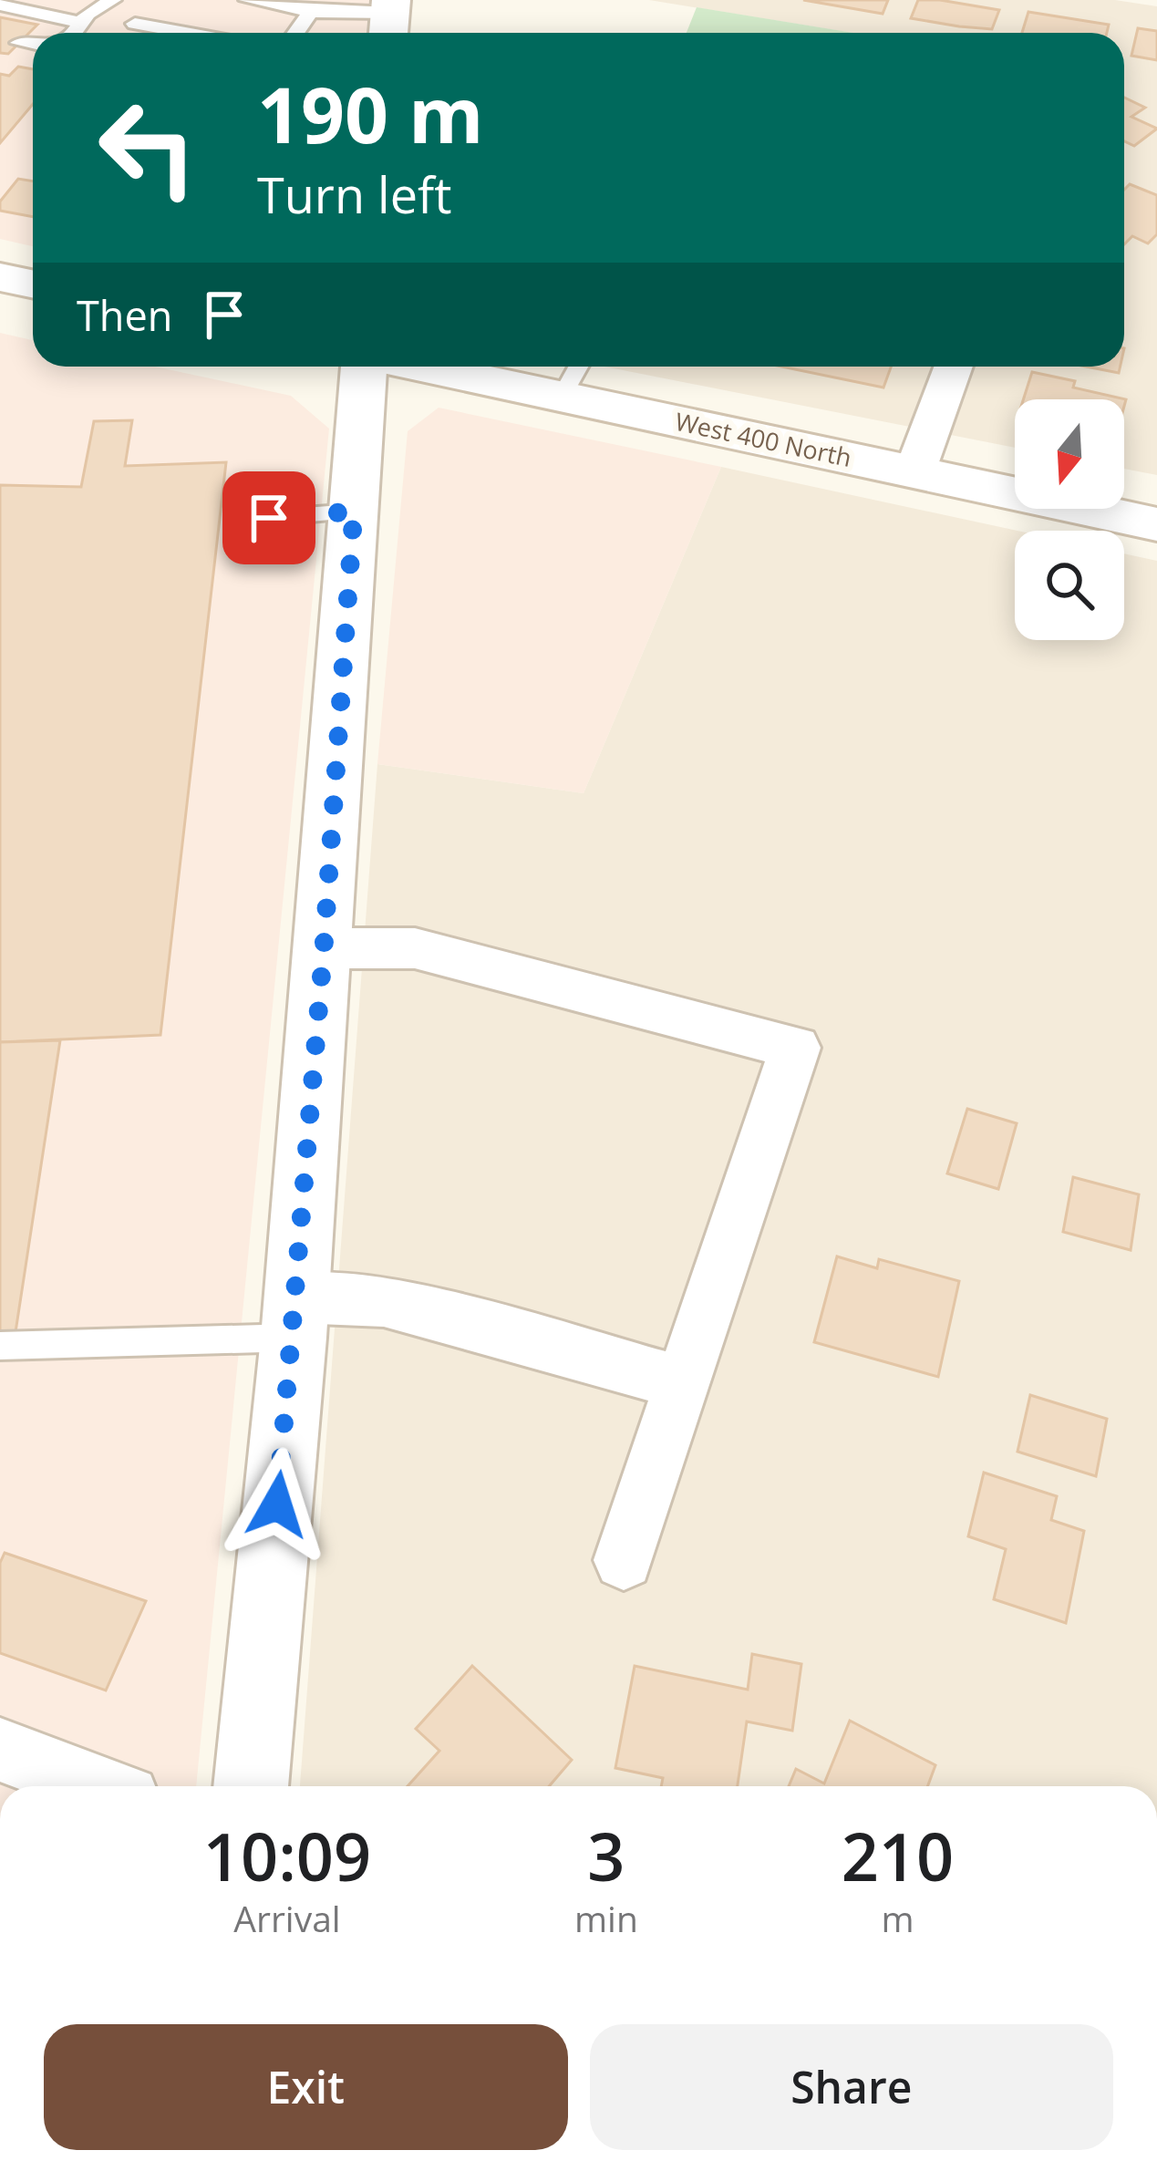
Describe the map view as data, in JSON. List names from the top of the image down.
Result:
{
  "streets": {
    "street": ["West 400 North"]
  },
  "north": "bottom",
  "page": {
    "turn": ["190 m", "Turn left"],
    "then": "Then",
    "eta": [
      "10:09",
      "Arrival",
      "3",
      "min",
      "210",
      "m"
    ],
    "buttons": ["Exit", "Share"]
  }
}
